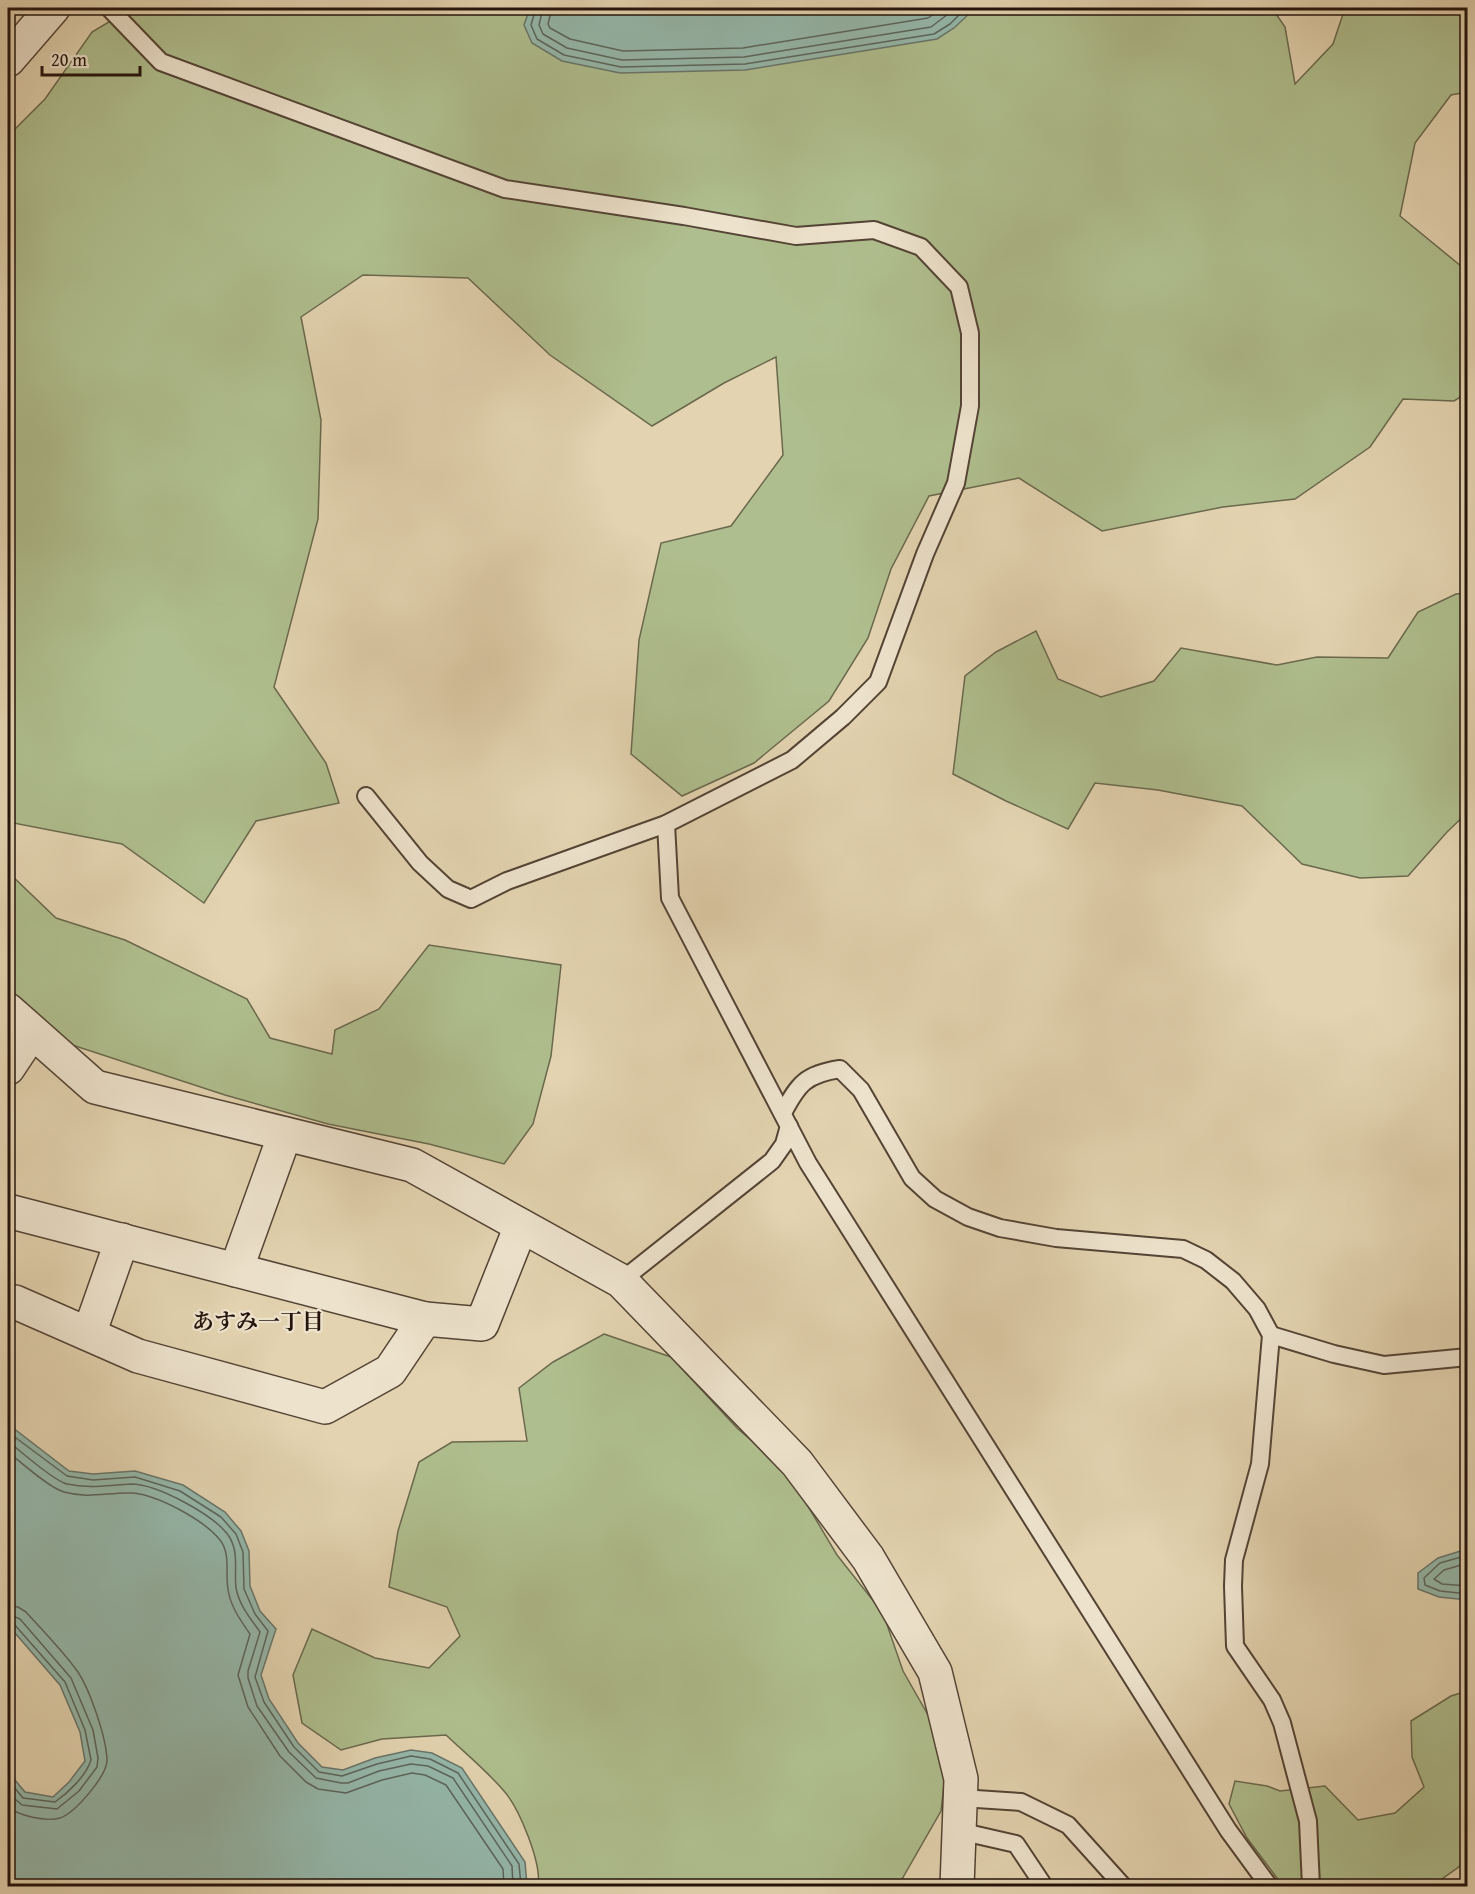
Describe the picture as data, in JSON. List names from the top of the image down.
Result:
{
  "districts": ["あすみ一丁目"],
  "scale_bar": "20 m"
}
